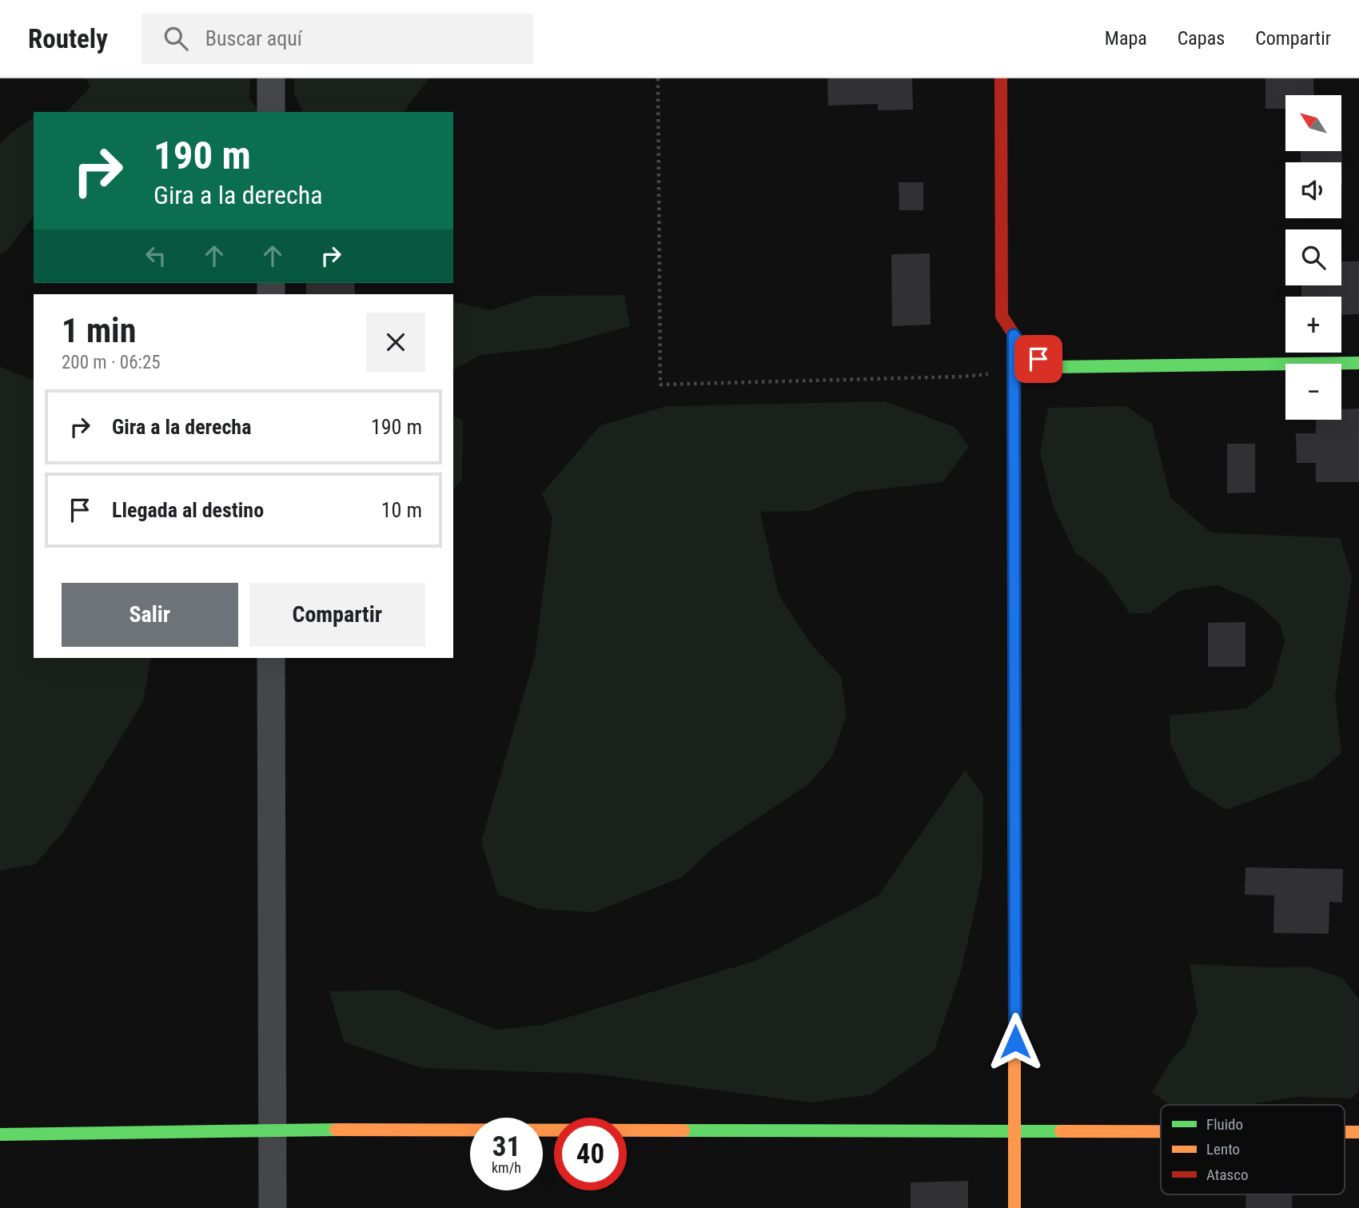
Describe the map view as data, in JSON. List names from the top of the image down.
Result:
{
  "legend": ["Fluido", "Lento", "Atasco"],
  "north": "top left",
  "page": {
    "header": "Routely",
    "search": "Buscar aquí",
    "nav": ["Mapa", "Capas", "Compartir"],
    "map_buttons": ["+", "−"],
    "turn": ["190 m", "Gira a la derecha"],
    "heading": ["1 min", "200 m · 06:25"],
    "list": [
      {
        "name": "Gira a la derecha",
        "value": "190 m"
      },
      {
        "name": "Llegada al destino",
        "value": "10 m"
      }
    ],
    "buttons": ["Salir", "Compartir"],
    "speed": "31 km/h",
    "limit": "40"
  }
}
